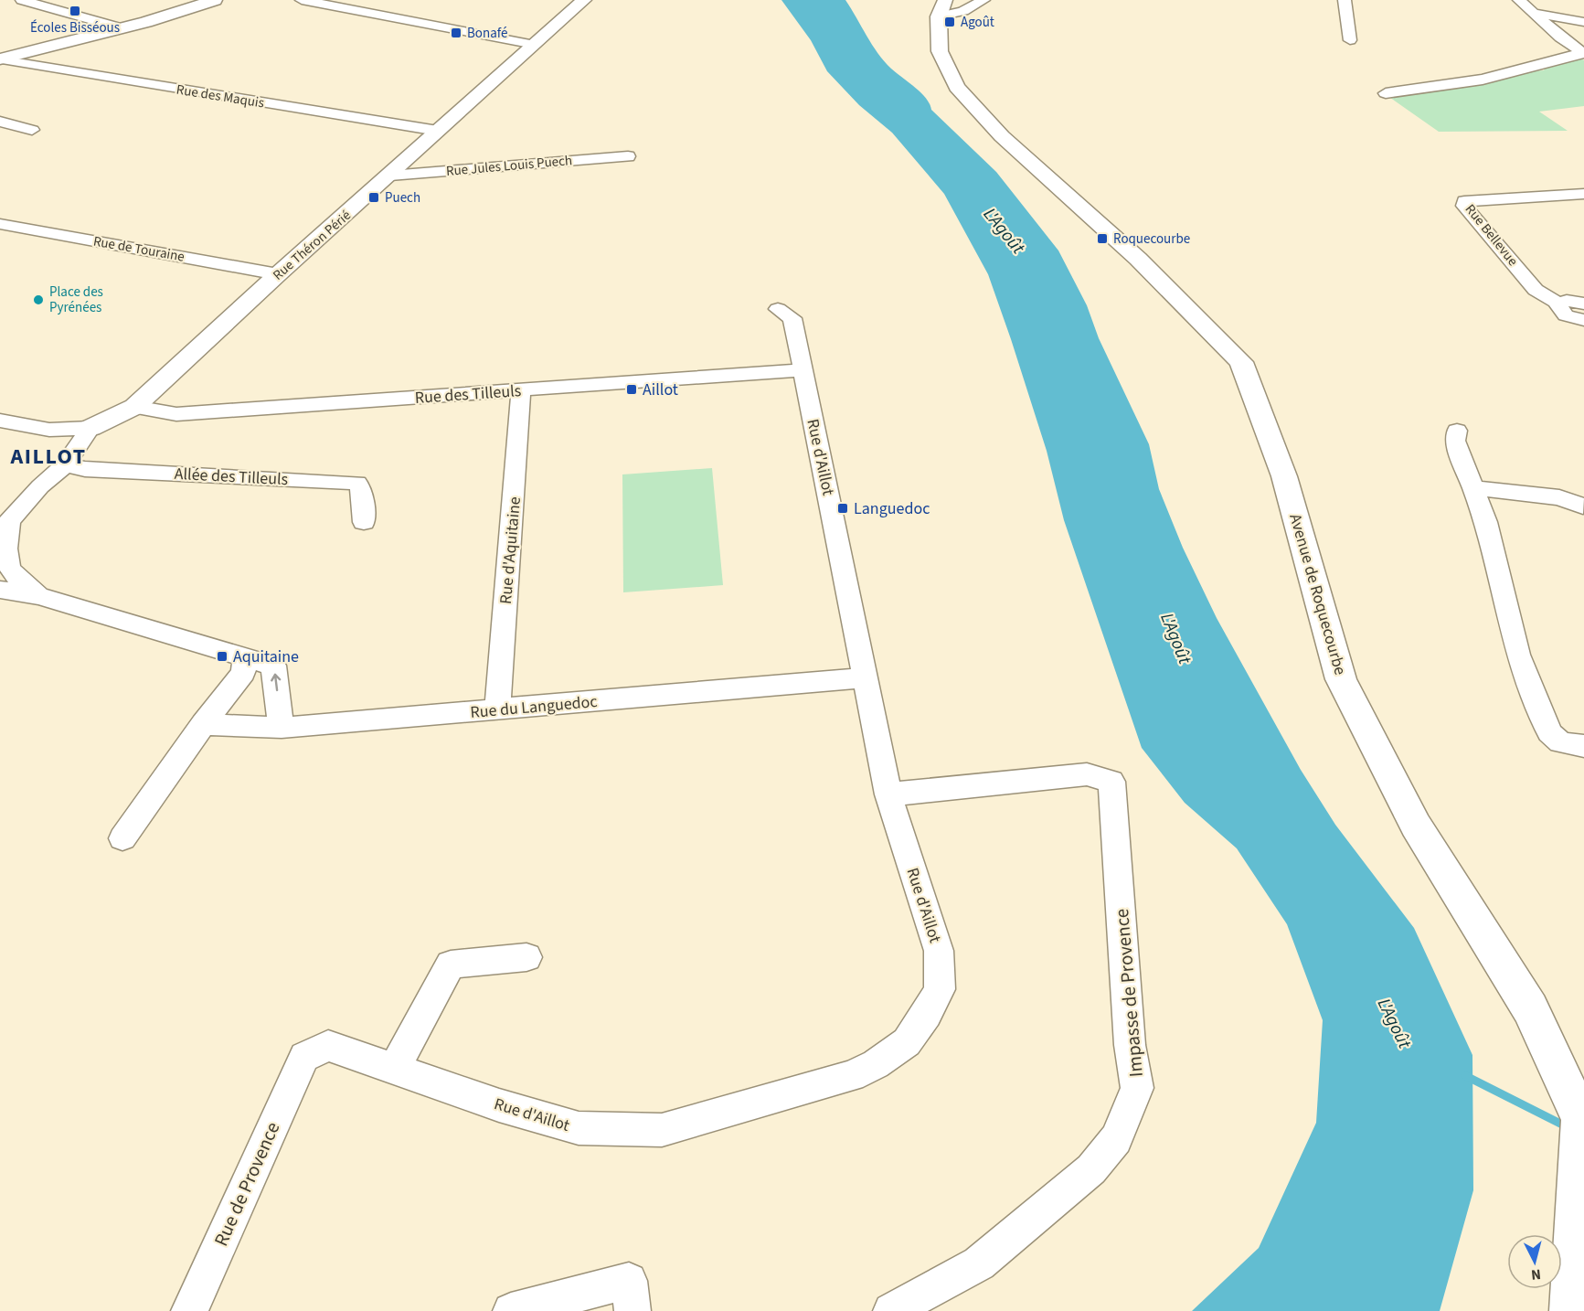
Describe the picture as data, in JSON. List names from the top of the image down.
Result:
{
  "streets": {
    "main road": ["Rue Théron Périé", "Avenue de Roquecourbe"],
    "street": [
      "Rue des Maquis",
      "Rue Jules Louis Puech",
      "Rue Bellevue",
      "Rue de Touraine",
      "Rue des Tilleuls",
      "Rue d'Aillot",
      "Allée des Tilleuls",
      "Rue d'Aquitaine",
      "Rue du Languedoc",
      "Impasse de Provence",
      "Rue de Provence"
    ]
  },
  "crossings": [
    ["Rue des Maquis", "Rue Théron Périé"],
    ["Rue Jules Louis Puech", "Rue Théron Périé"],
    ["Rue Théron Périé", "Rue de Touraine"],
    ["Rue Théron Périé", "Rue des Tilleuls"],
    ["Rue Théron Périé", "Allée des Tilleuls"],
    ["Rue des Tilleuls", "Rue d'Aillot"],
    ["Rue des Tilleuls", "Rue d'Aquitaine"],
    ["Rue d'Aillot", "Rue du Languedoc"],
    ["Rue d'Aillot", "Impasse de Provence"],
    ["Rue d'Aillot", "Rue de Provence"],
    ["Rue d'Aquitaine", "Rue du Languedoc"]
  ],
  "districts": ["AILLOT"],
  "water": ["L'Agoût"],
  "places": {
    "transit": [
      "Écoles Bisséous",
      "Agoût",
      "Bonafé",
      "Puech",
      "Roquecourbe",
      "Aillot",
      "Languedoc",
      "Aquitaine"
    ],
    "other": ["Place des Pyrénées"]
  },
  "north": "bottom"
}
